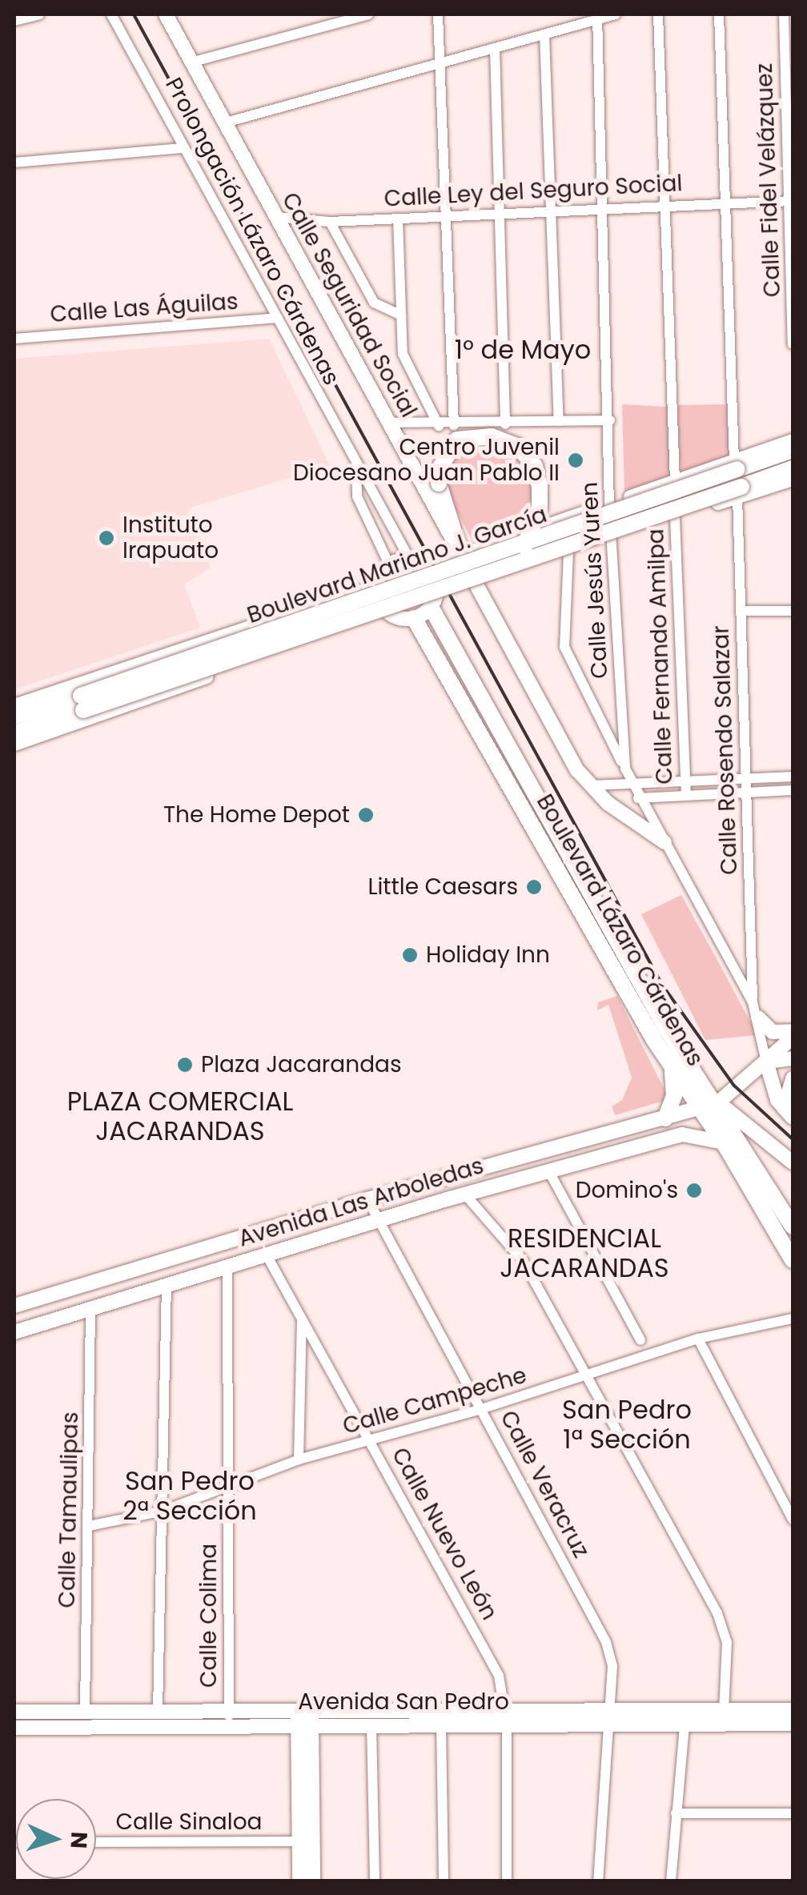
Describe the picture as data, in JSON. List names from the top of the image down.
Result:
{
  "streets": {
    "main road": ["Boulevard Mariano J. García", "Boulevard Lázaro Cárdenas"],
    "street": [
      "Calle Fidel Velázquez",
      "Calle Ley del Seguro Social",
      "Prolongación Lázaro Cárdenas",
      "Calle Seguridad Social",
      "Calle Las Águilas",
      "Calle Jesús Yuren",
      "Calle Fernando Amilpa",
      "Calle Rosendo Salazar",
      "Avenida Las Arboledas",
      "Calle Campeche",
      "Calle Veracruz",
      "Calle Tamaulipas",
      "Calle Nuevo León",
      "Calle Colima",
      "Avenida San Pedro",
      "Calle Sinaloa"
    ]
  },
  "crossings": [
    ["Calle Fidel Velázquez", "Calle Ley del Seguro Social"],
    ["Calle Ley del Seguro Social", "Calle Seguridad Social"],
    ["Calle Ley del Seguro Social", "Calle Jesús Yuren"],
    ["Prolongación Lázaro Cárdenas", "Calle Las Águilas"],
    ["Calle Seguridad Social", "Calle Jesús Yuren"],
    ["Boulevard Mariano J. García", "Calle Rosendo Salazar"],
    ["Calle Jesús Yuren", "Calle Rosendo Salazar"],
    ["Boulevard Lázaro Cárdenas", "Avenida Las Arboledas"],
    ["Avenida Las Arboledas", "Calle Veracruz"],
    ["Avenida Las Arboledas", "Calle Tamaulipas"],
    ["Avenida Las Arboledas", "Calle Nuevo León"],
    ["Avenida Las Arboledas", "Calle Colima"],
    ["Calle Campeche", "Calle Veracruz"],
    ["Calle Campeche", "Calle Tamaulipas"],
    ["Calle Campeche", "Calle Nuevo León"],
    ["Calle Campeche", "Calle Colima"],
    ["Calle Veracruz", "Avenida San Pedro"],
    ["Calle Tamaulipas", "Avenida San Pedro"],
    ["Calle Nuevo León", "Avenida San Pedro"],
    ["Calle Colima", "Avenida San Pedro"]
  ],
  "districts": [
    "1º de Mayo",
    "PLAZA COMERCIAL JACARANDAS",
    "RESIDENCIAL JACARANDAS",
    "San Pedro 1ª Sección",
    "San Pedro 2ª Sección"
  ],
  "places": [
    "Centro Juvenil Diocesano Juan Pablo II",
    "Instituto Irapuato",
    "The Home Depot",
    "Little Caesars",
    "Holiday Inn",
    "Plaza Jacarandas",
    "Domino's"
  ],
  "north": "right"
}
